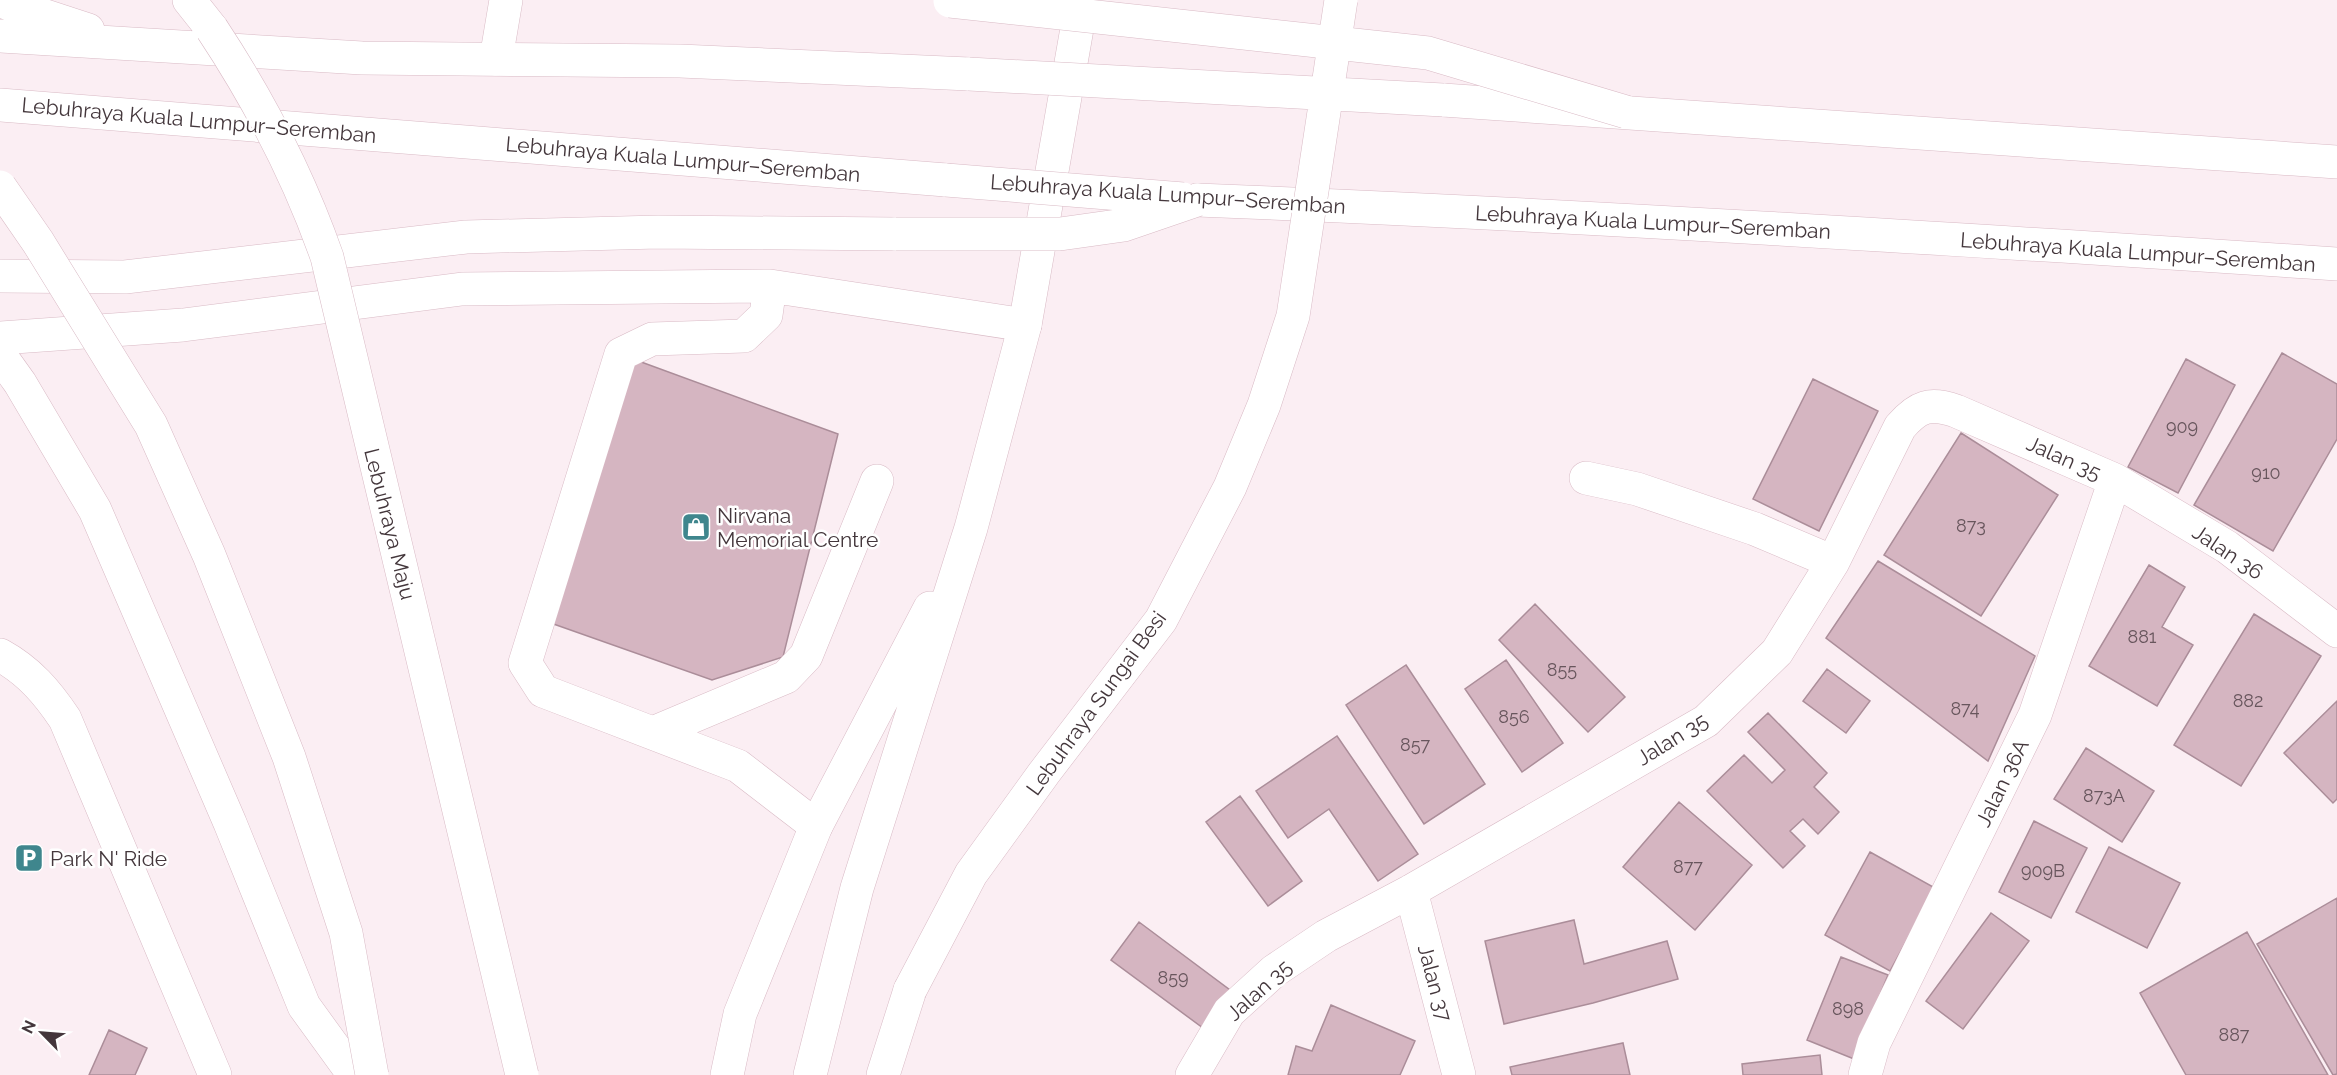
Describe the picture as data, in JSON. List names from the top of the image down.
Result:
{
  "streets": {
    "main road": [
      "Lebuhraya Kuala Lumpur–Seremban",
      "Jalan 35",
      "Lebuhraya Maju",
      "Jalan 36",
      "Lebuhraya Sungai Besi",
      "Jalan 36A",
      "Jalan 37"
    ]
  },
  "crossings": [
    ["Jalan 35", "Jalan 36"],
    ["Jalan 35", "Jalan 36A"],
    ["Jalan 35", "Jalan 37"],
    ["Jalan 36", "Jalan 36A"]
  ],
  "places": {
    "shop": ["Nirvana Memorial Centre"],
    "parking": ["Park N' Ride"]
  },
  "house_numbers": [
    "909",
    "910",
    "873",
    "881",
    "855",
    "882",
    "874",
    "856",
    "857",
    "873A",
    "877",
    "909B",
    "859",
    "898",
    "887"
  ],
  "north": "top left"
}
